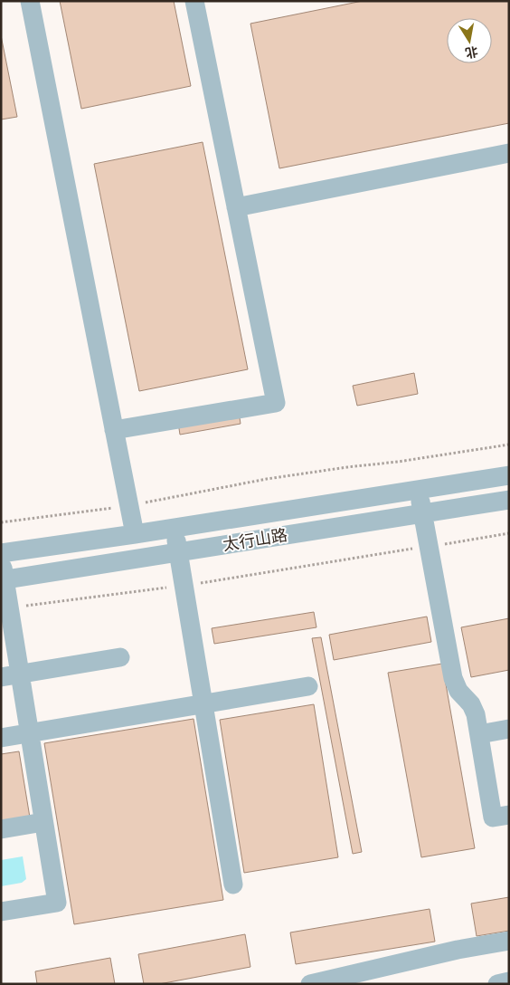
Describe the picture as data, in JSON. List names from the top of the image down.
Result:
{
  "streets": {
    "street": ["太行山路"]
  },
  "north": "bottom"
}
